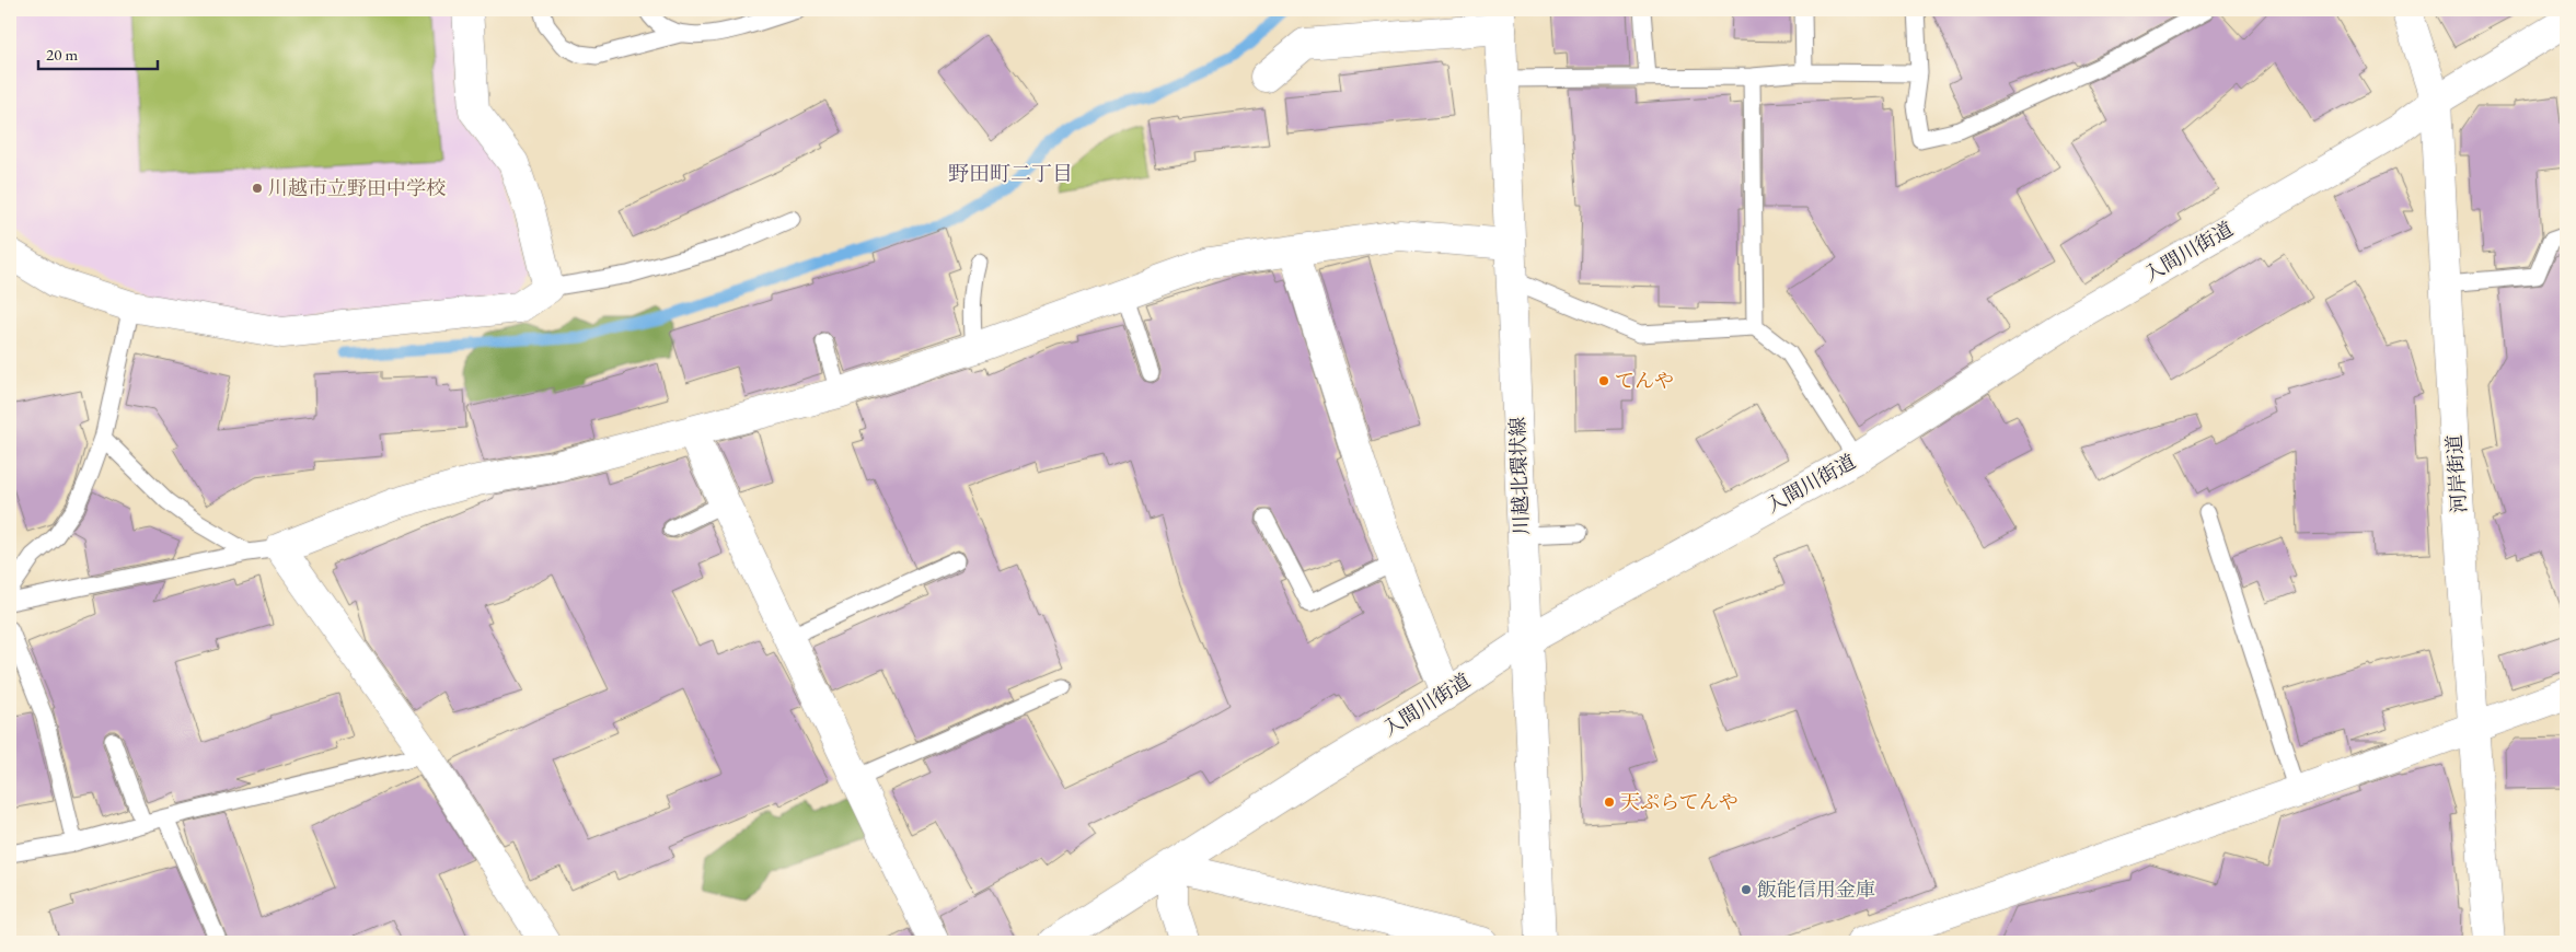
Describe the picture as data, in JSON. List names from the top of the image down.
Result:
{
  "streets": {
    "street": ["入間川街道", "河岸街道", "川越北環状線"]
  },
  "crossings": [
    ["入間川街道", "河岸街道"],
    ["入間川街道", "川越北環状線"]
  ],
  "districts": ["野田町二丁目"],
  "places": [
    "川越市立野田中学校",
    "てんや",
    "天ぷらてんや",
    "飯能信用金庫"
  ],
  "scale_bar": "20 m"
}
